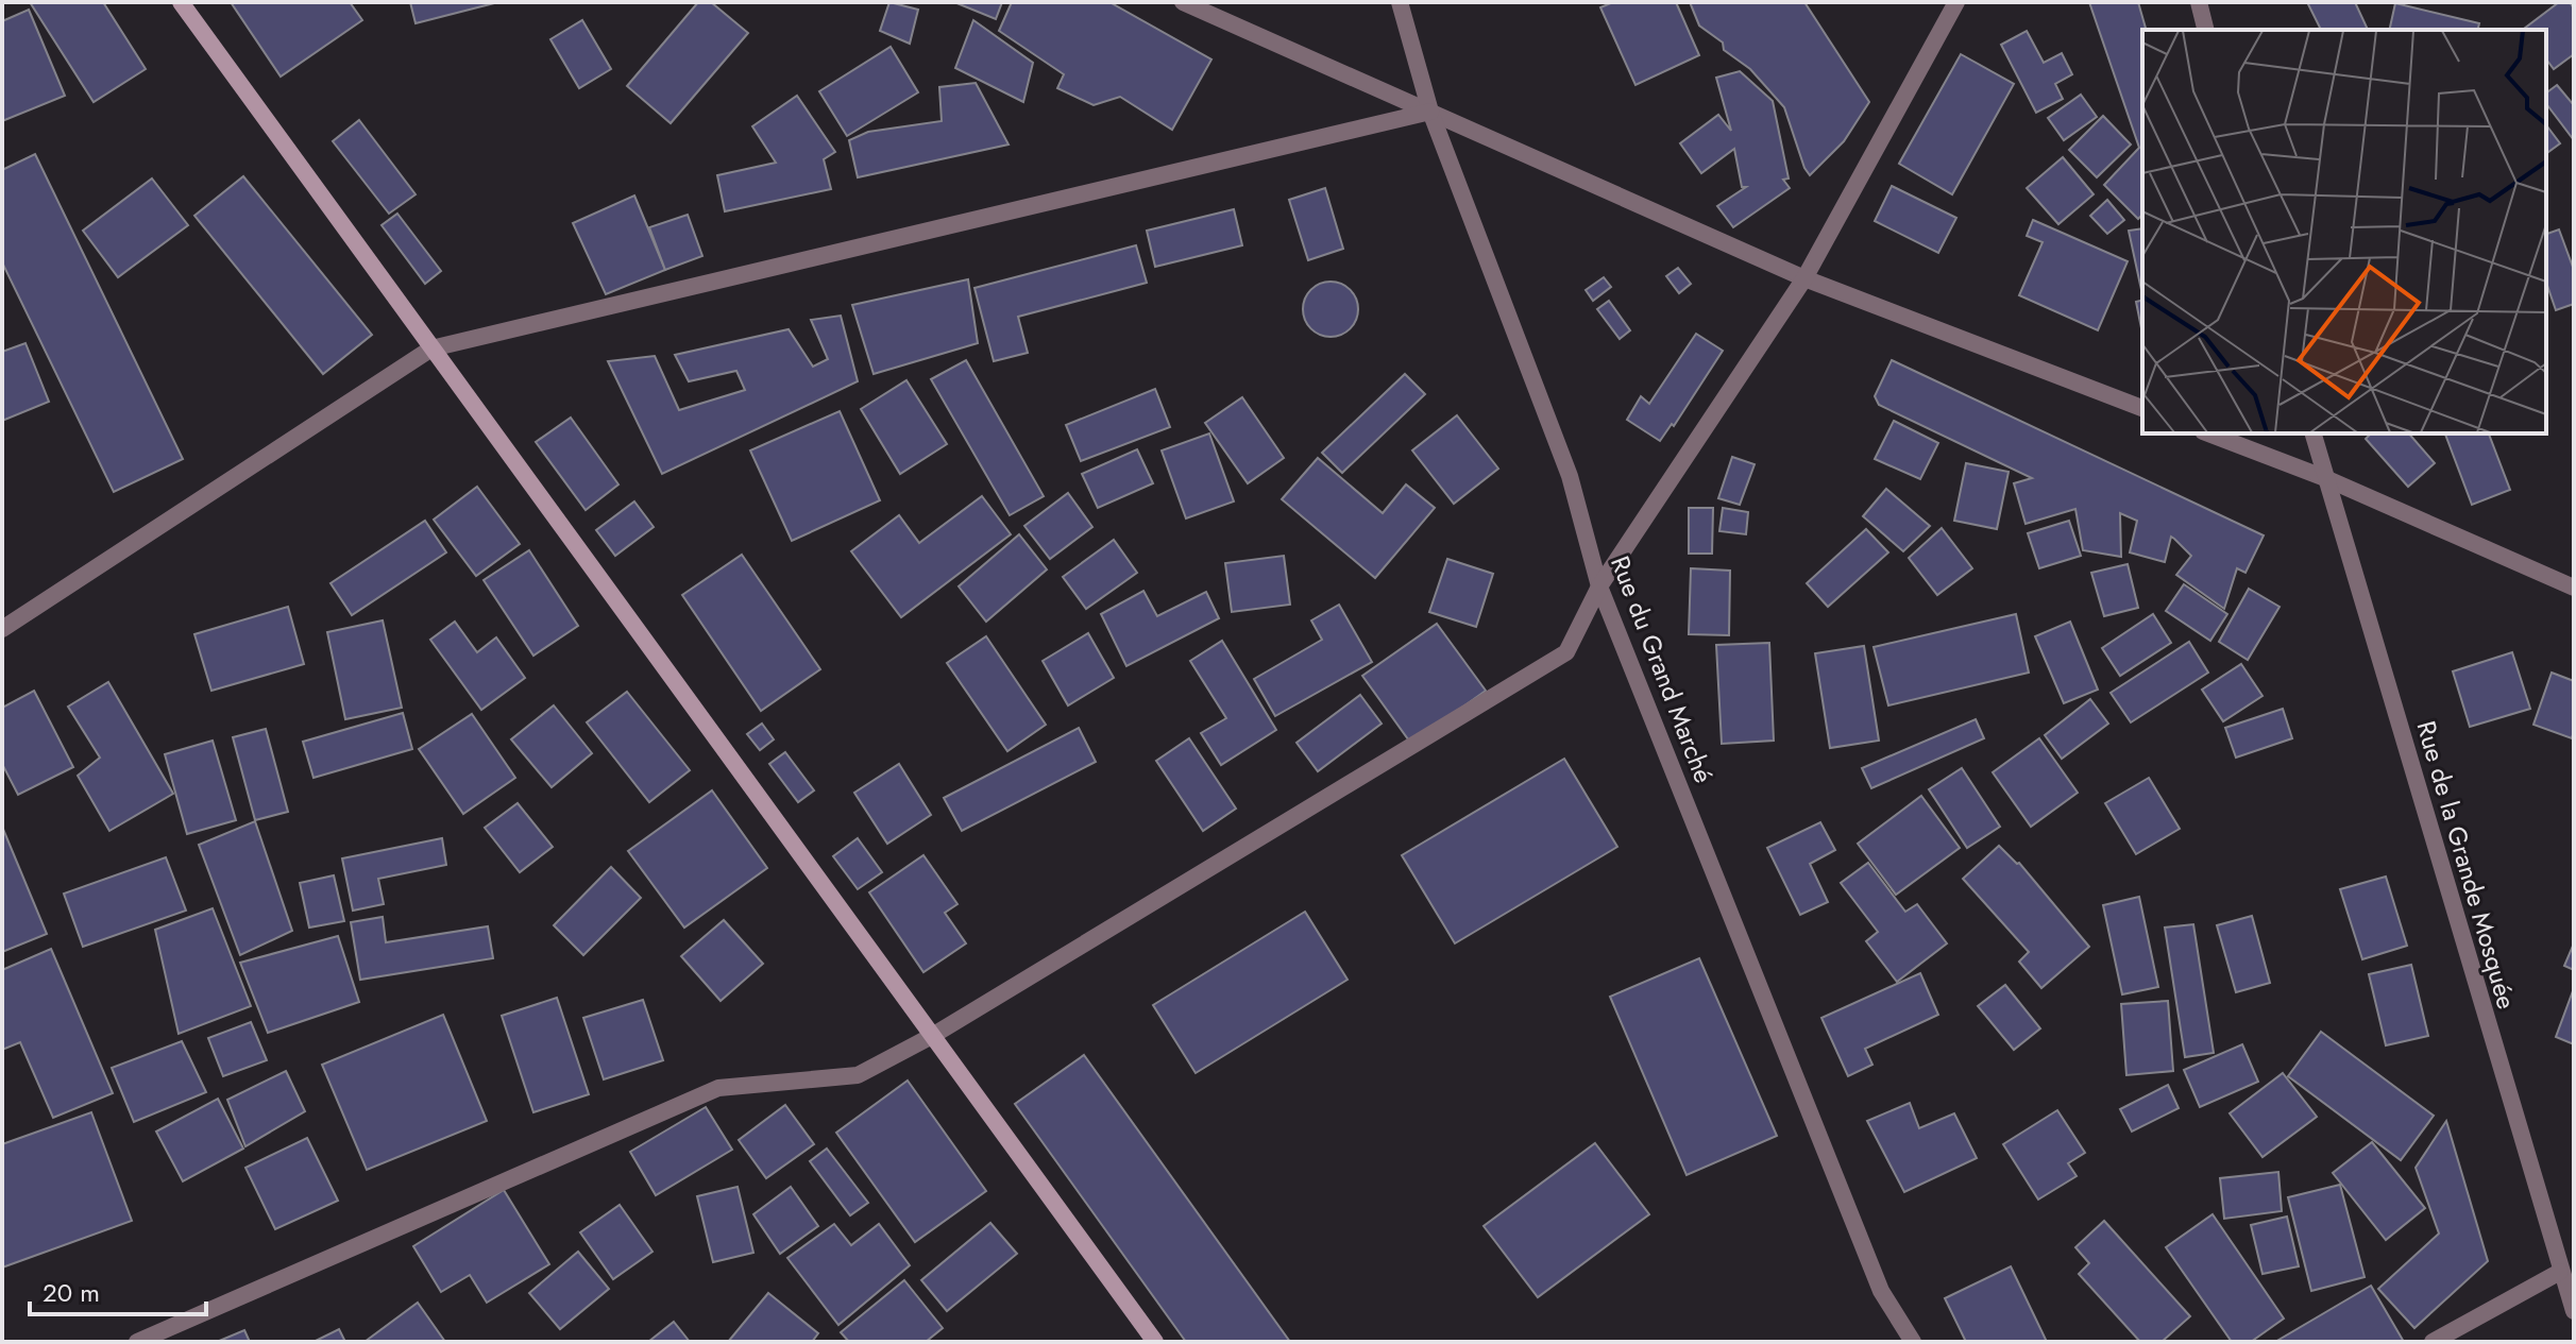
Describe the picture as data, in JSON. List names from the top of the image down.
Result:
{
  "streets": {
    "street": ["Rue du Grand Marché", "Rue de la Grande Mosquée"]
  },
  "scale_bar": "20 m"
}
